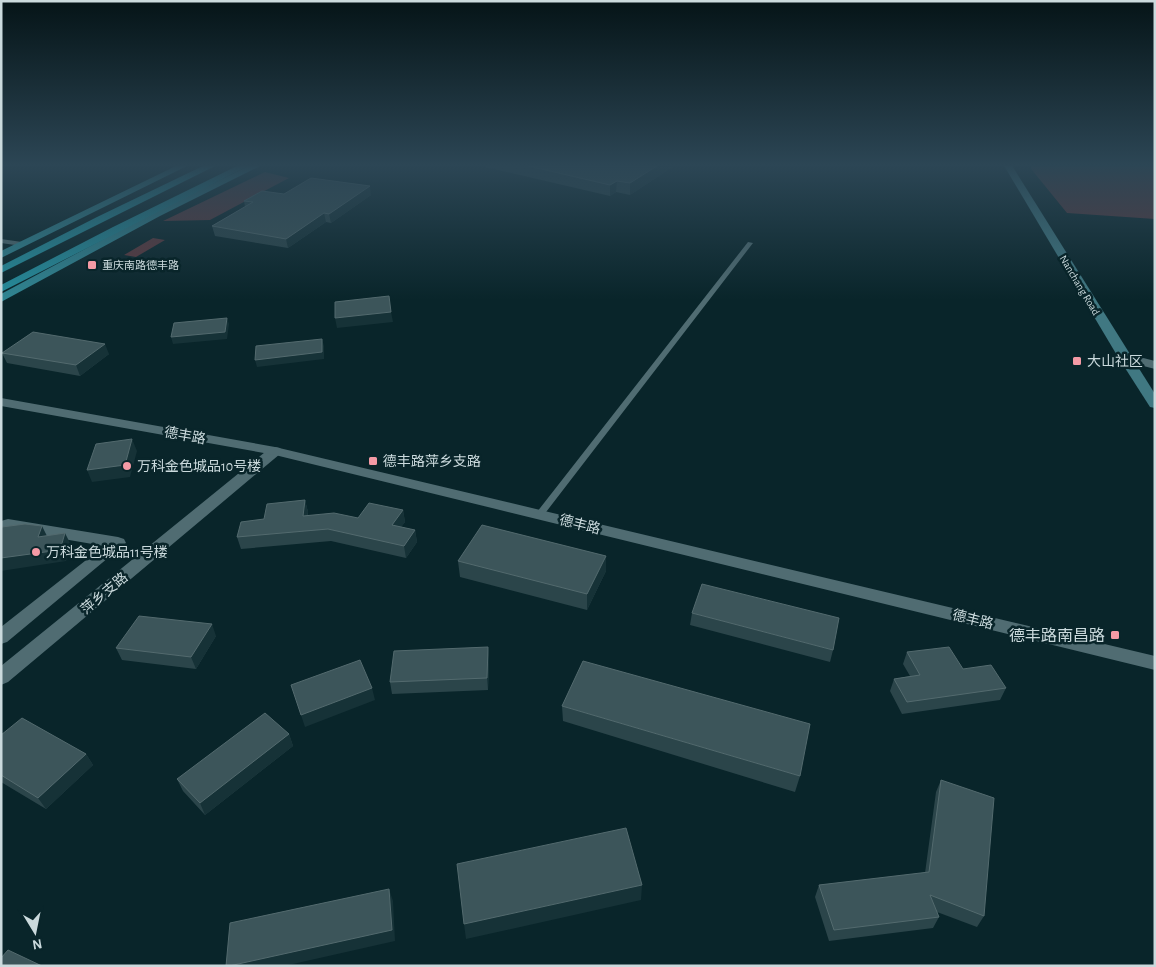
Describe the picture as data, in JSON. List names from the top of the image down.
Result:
{
  "streets": {
    "main road": ["Nanchang Road"],
    "street": ["德丰路", "萍乡支路"]
  },
  "crossings": [
    ["德丰路", "萍乡支路"]
  ],
  "places": {
    "transit": [
      "重庆南路德丰路",
      "大山社区",
      "德丰路萍乡支路",
      "德丰路南昌路"
    ],
    "other": ["万科金色城品10号楼", "万科金色城品11号楼"]
  },
  "north": "bottom"
}
